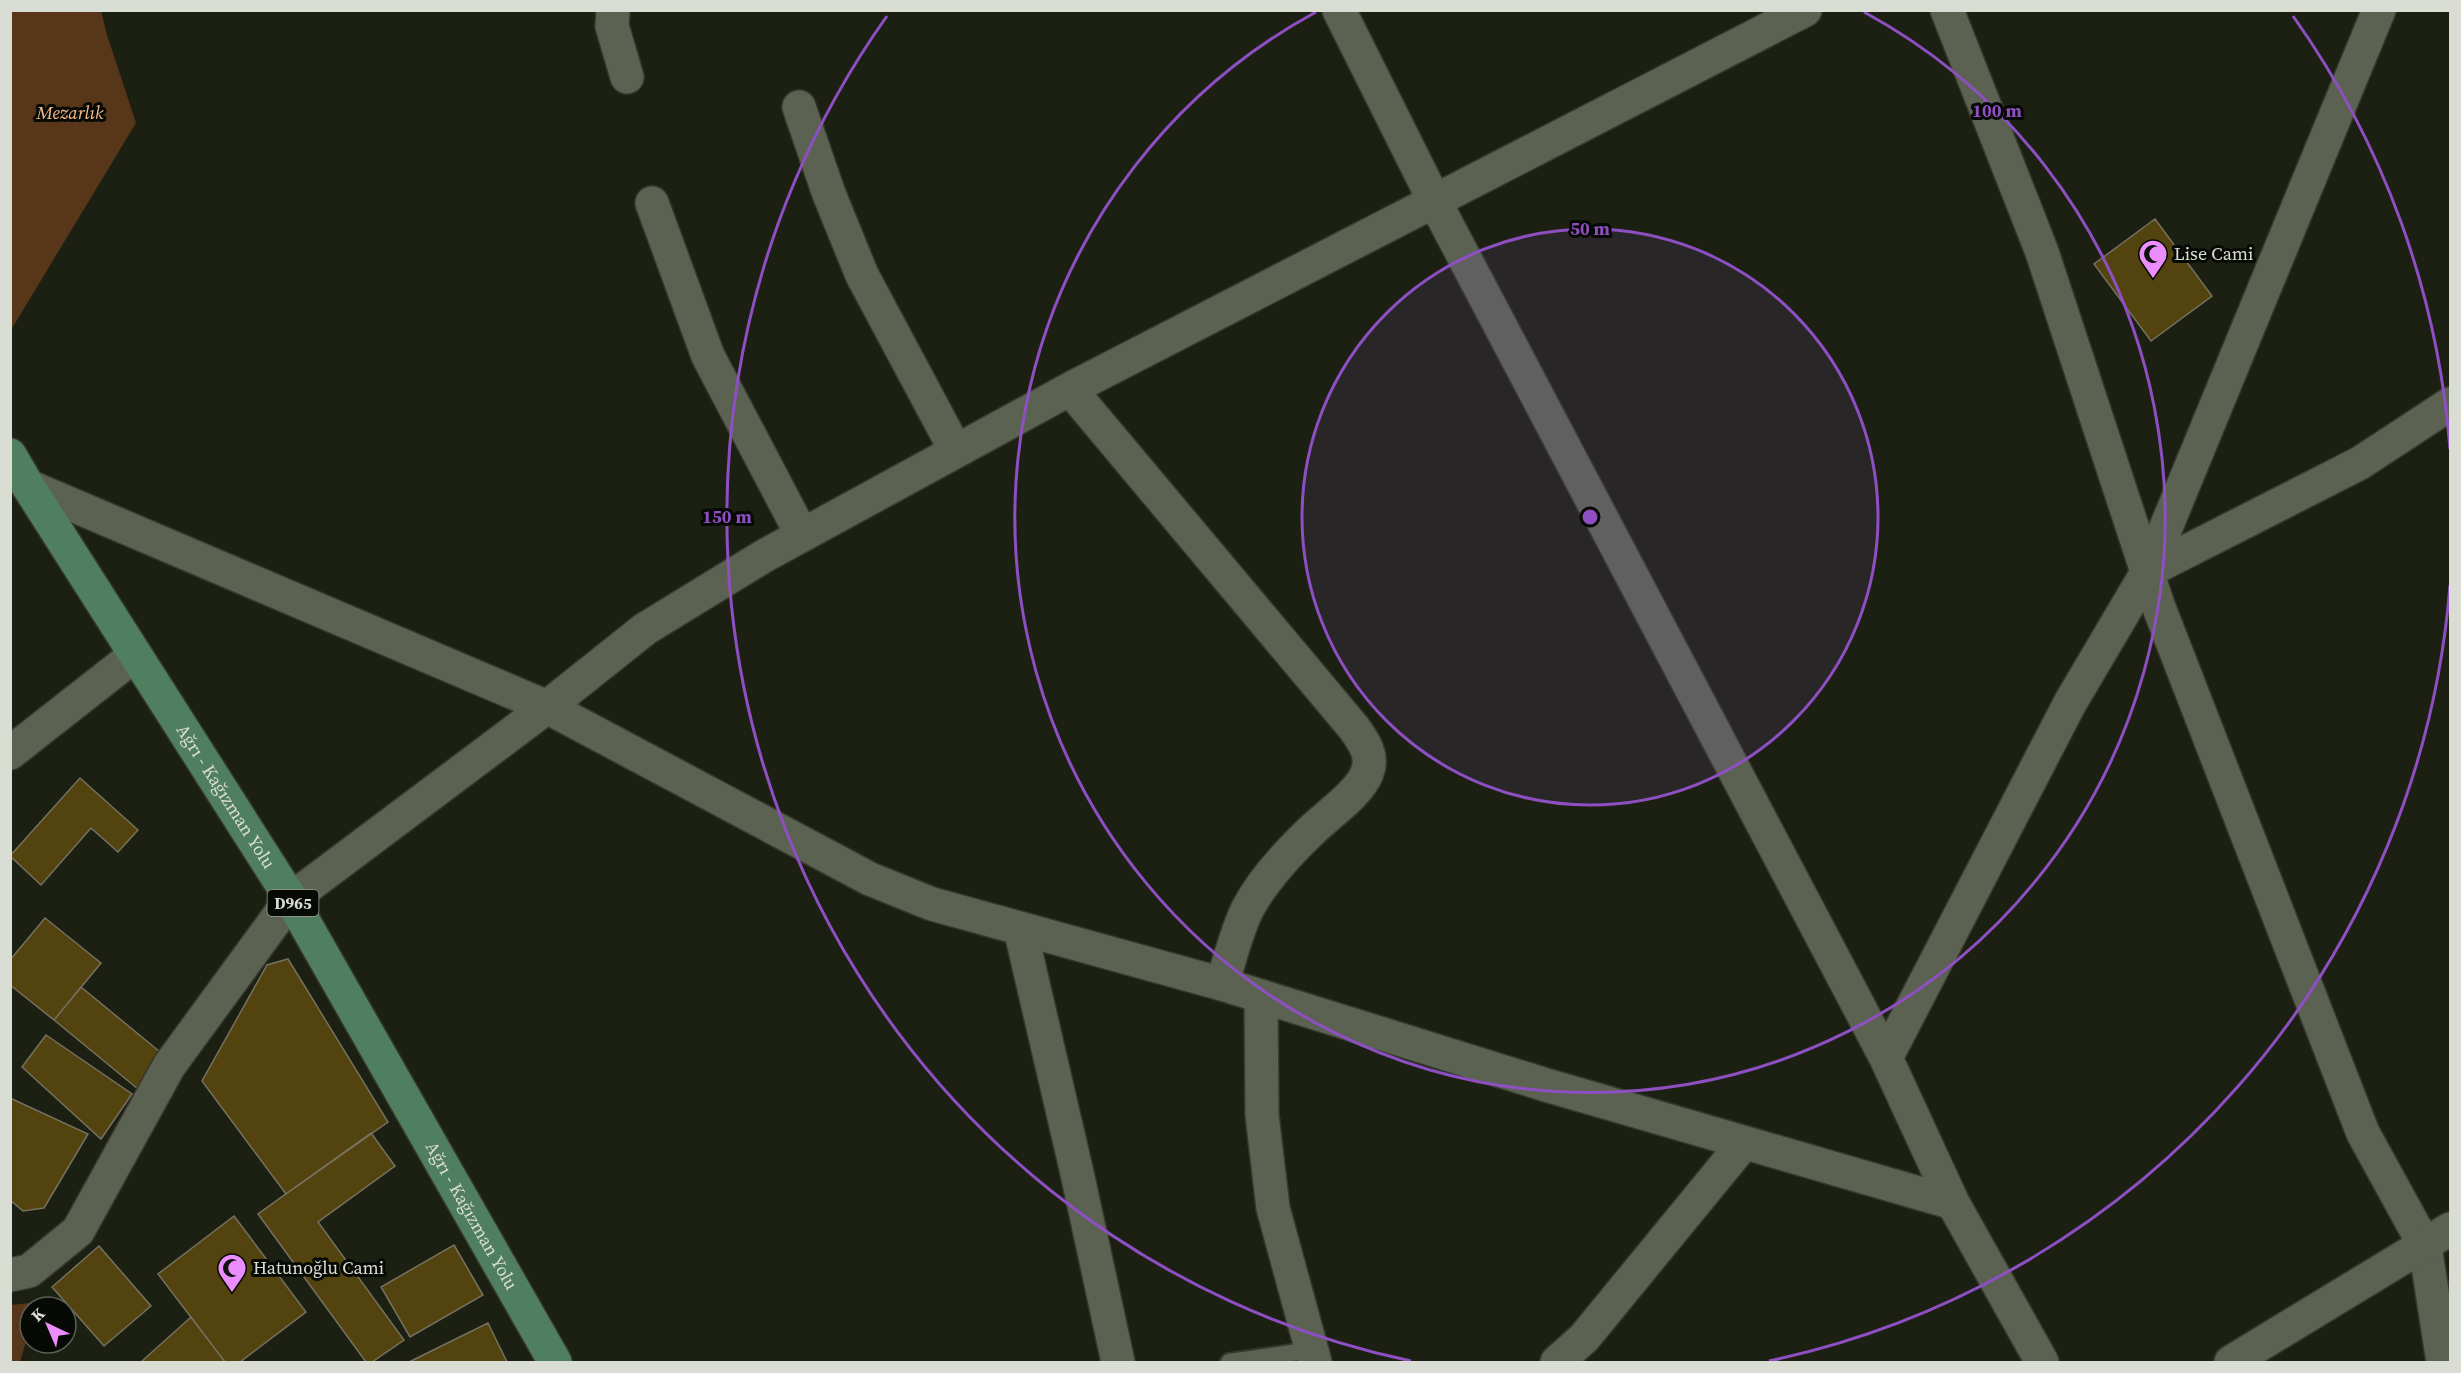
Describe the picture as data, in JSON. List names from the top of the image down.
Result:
{
  "streets": {
    "main road": ["Ağrı - Kağızman Yolu", "D965"]
  },
  "parks": ["Mezarlık"],
  "places": {
    "mosque": ["Lise Cami", "Hatunoğlu Cami"]
  },
  "north": "top left",
  "rings": ["100 m", "50 m", "150 m"]
}
